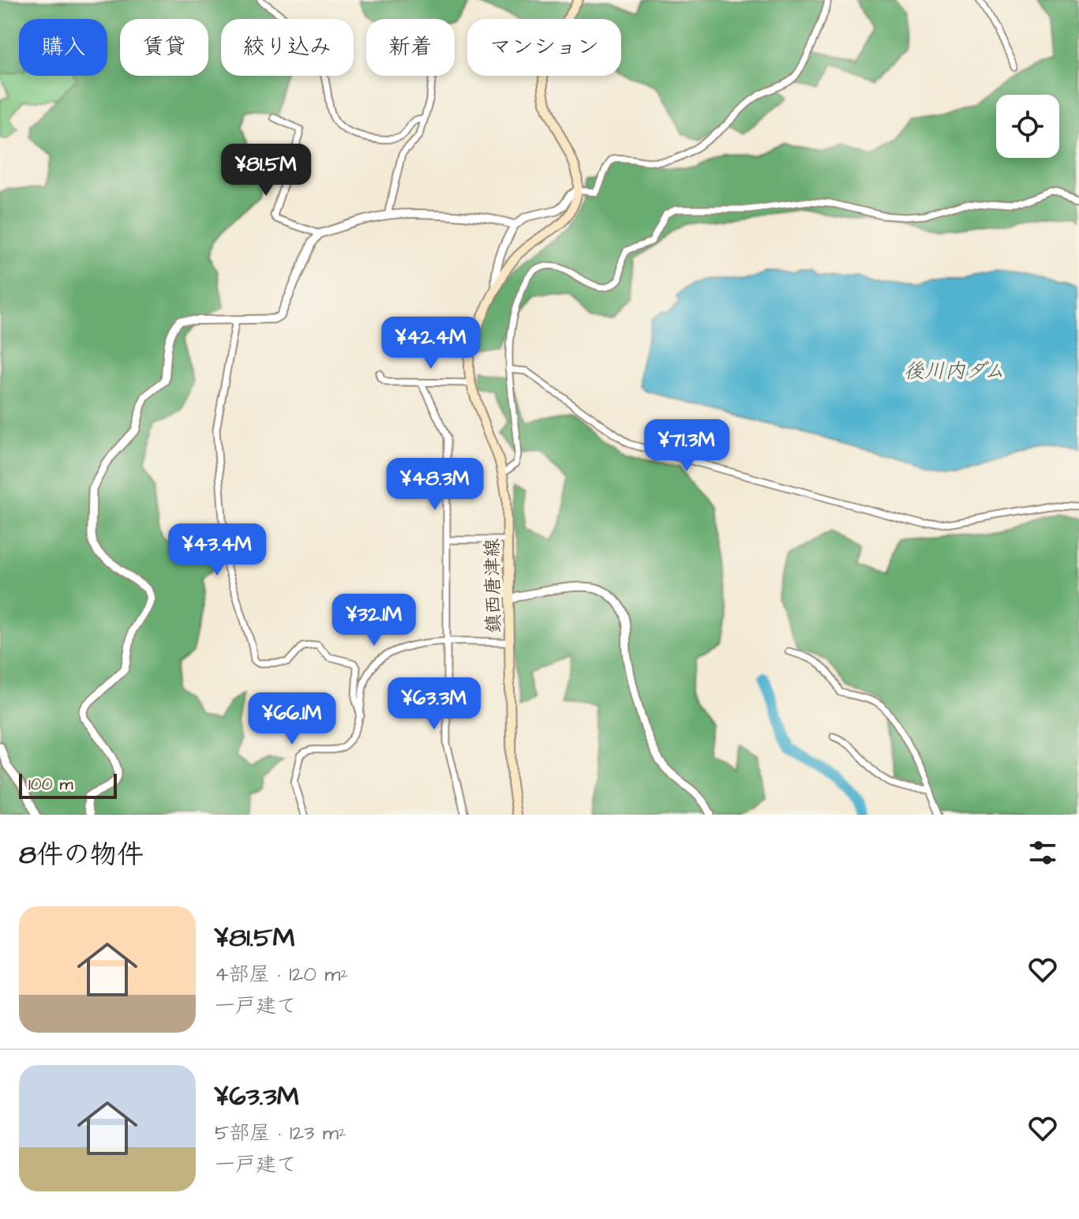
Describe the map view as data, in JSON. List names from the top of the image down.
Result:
{
  "streets": {
    "main road": ["鎮西唐津線"]
  },
  "water": ["後川内ダム"],
  "scale_bar": "100 m",
  "page": {
    "chip": [
      "購入",
      "賃貸",
      "絞り込み",
      "新着",
      "マンション"
    ],
    "price": [
      "¥81.5M",
      "¥42.4M",
      "¥71.3M",
      "¥48.3M",
      "¥43.4M",
      "¥32.1M",
      "¥63.3M",
      "¥66.1M"
    ],
    "scale": "100 m",
    "heading": "8件の物件",
    "list": [
      {
        "name": "¥81.5M",
        "note": "4部屋 · 120 m² · 一戸建て"
      },
      {
        "name": "¥63.3M",
        "note": "5部屋 · 123 m² · 一戸建て"
      }
    ]
  }
}
